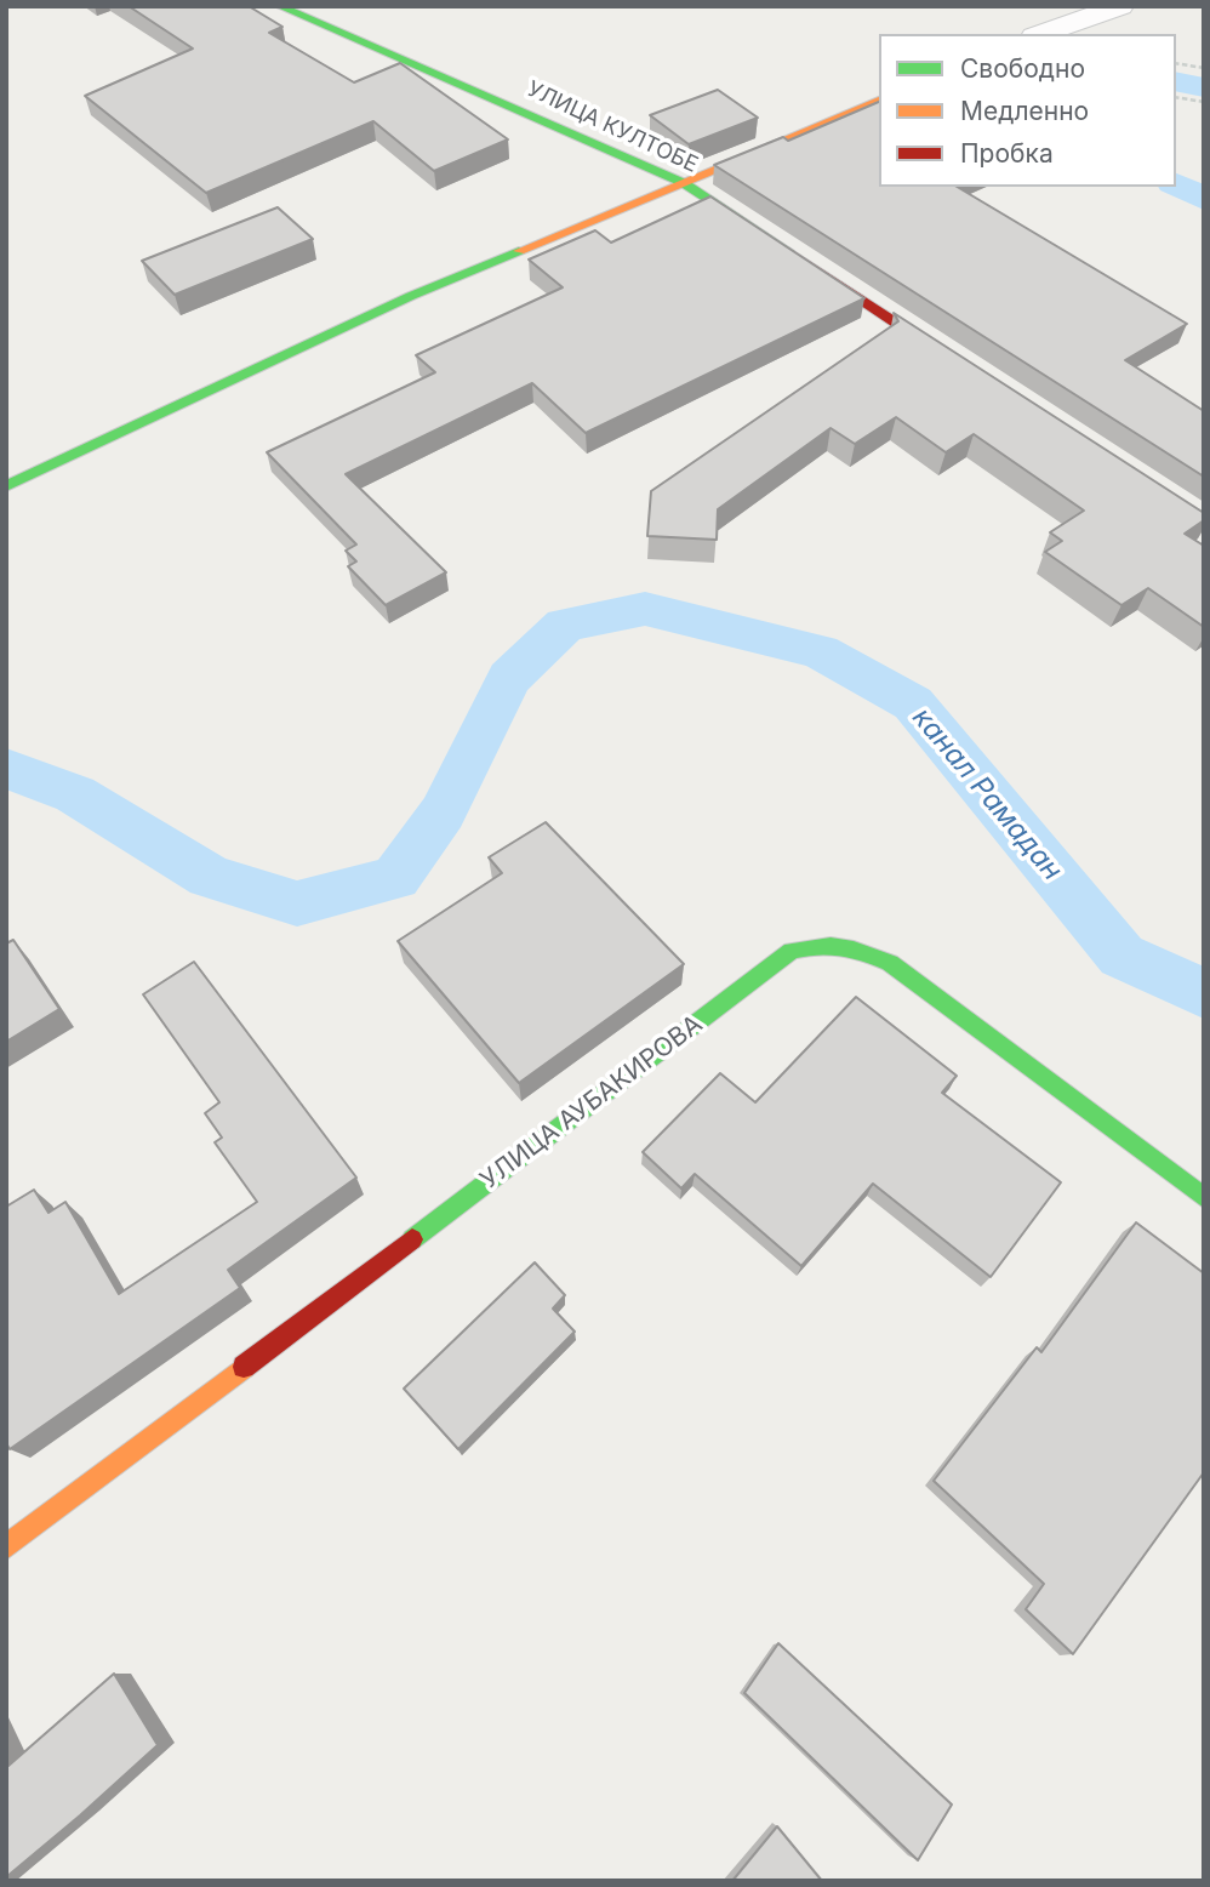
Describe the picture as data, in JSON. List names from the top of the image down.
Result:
{
  "streets": {
    "street": ["УЛИЦА КУЛТОБЕ", "УЛИЦА АУБАКИРОВА"]
  },
  "water": ["канал Рамадан"],
  "legend": ["Свободно", "Медленно", "Пробка"]
}
